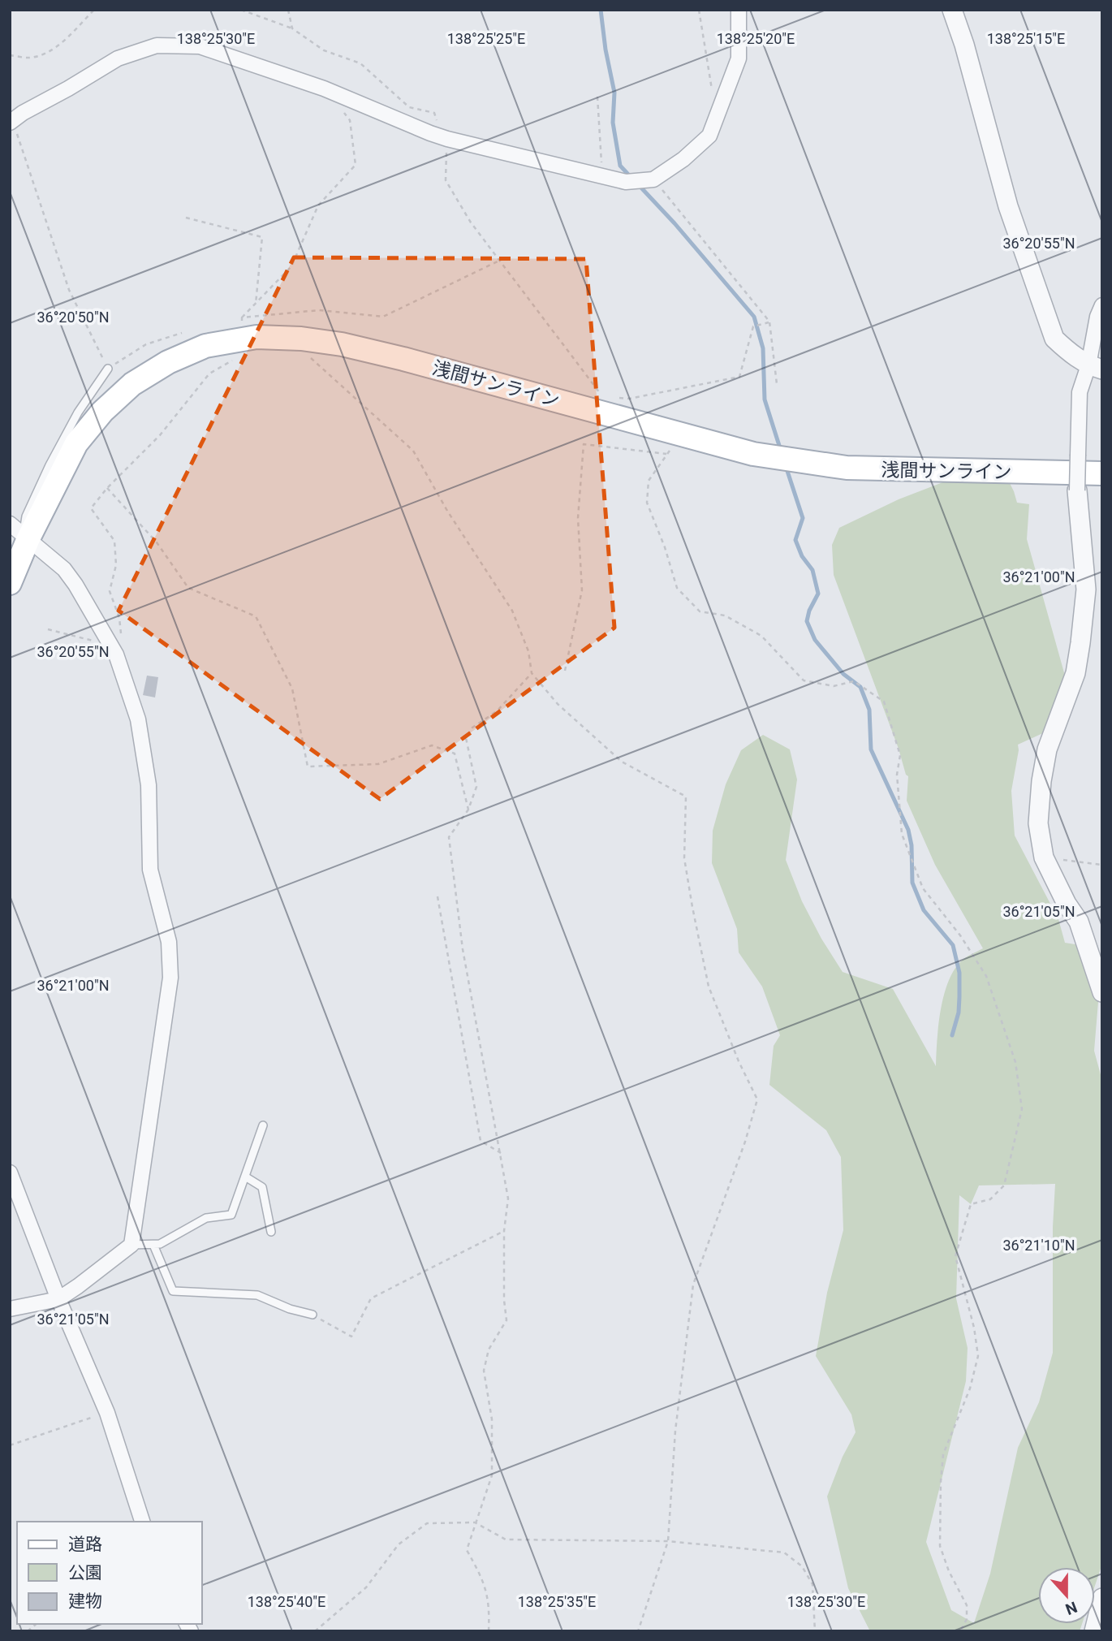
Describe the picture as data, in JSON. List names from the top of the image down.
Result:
{
  "streets": {
    "main road": ["浅間サンライン"]
  },
  "legend": ["道路", "公園", "建物"],
  "north": "bottom",
  "coordinates": [
    "138°25'30\"E",
    "138°25'25\"E",
    "138°25'20\"E",
    "138°25'15\"E",
    "36°20'55\"N",
    "36°20'50\"N",
    "36°21'00\"N",
    "36°21'05\"N",
    "36°21'10\"N",
    "138°25'40\"E",
    "138°25'35\"E"
  ]
}
